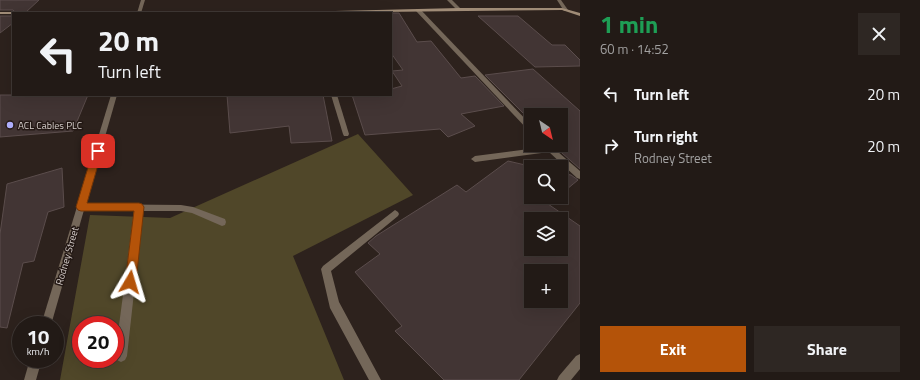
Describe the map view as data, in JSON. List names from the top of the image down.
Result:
{
  "streets": {
    "street": ["Rodney Street"]
  },
  "places": ["ACL Cables PLC"],
  "north": "bottom right",
  "page": {
    "heading": ["1 min", "60 m · 14:52"],
    "turn": ["20 m", "Turn left"],
    "list": [
      {
        "name": "Turn left",
        "value": "20 m"
      },
      {
        "name": "Turn right",
        "note": "Rodney Street",
        "value": "20 m"
      }
    ],
    "map_buttons": "+",
    "speed": "10 km/h",
    "limit": "20",
    "buttons": ["Exit", "Share"]
  }
}
